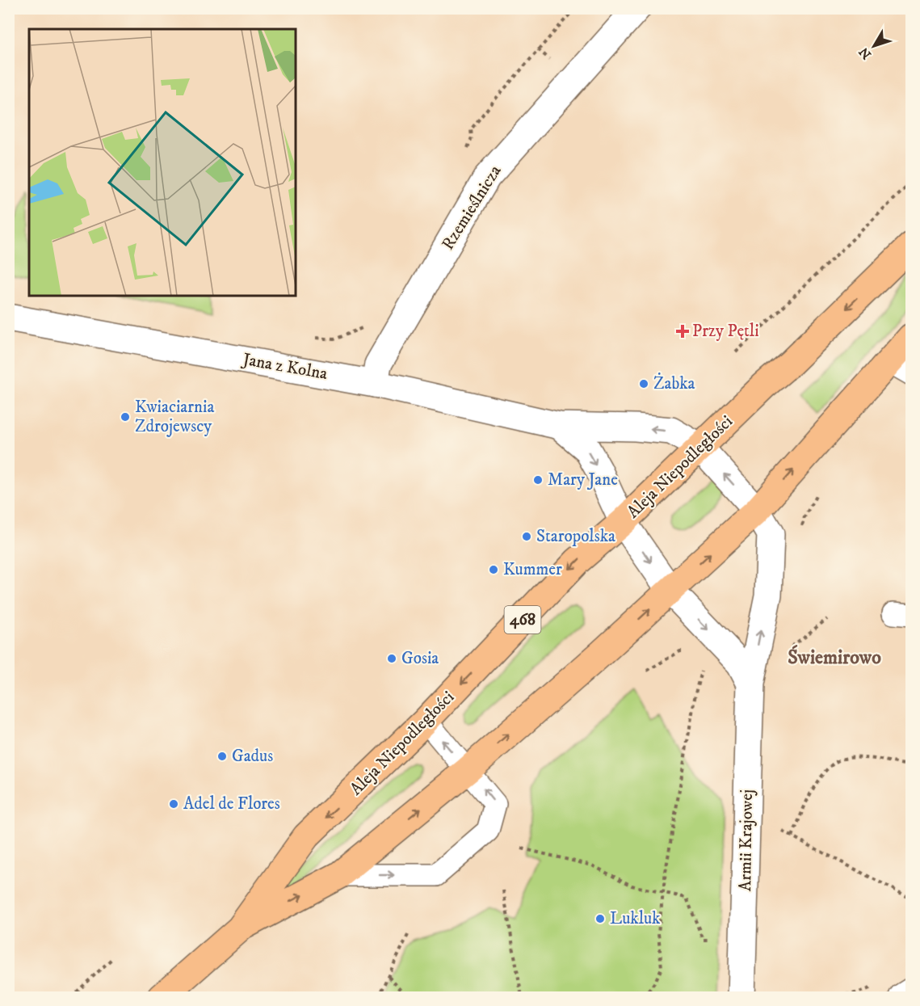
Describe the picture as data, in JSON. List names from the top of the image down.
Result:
{
  "streets": {
    "main road": ["Aleja Niepodległości", "468"],
    "street": ["Rzemieślnicza", "Jana z Kolna", "Armii Krajowej"]
  },
  "crossings": [
    ["Rzemieślnicza", "Jana z Kolna"],
    ["Jana z Kolna", "Aleja Niepodległości"],
    ["Jana z Kolna", "Armii Krajowej"],
    ["Aleja Niepodległości", "Armii Krajowej"]
  ],
  "one_way": ["Armii Krajowej"],
  "districts": ["Świemirowo"],
  "places": {
    "health": ["Przy Pętli"],
    "other": [
      "Żabka",
      "Kwiaciarnia Zdrojewscy",
      "Mary Jane",
      "Staropolska",
      "Kummer",
      "Gosia",
      "Gadus",
      "Adel de Flores",
      "Lukluk"
    ]
  },
  "north": "bottom left"
}
